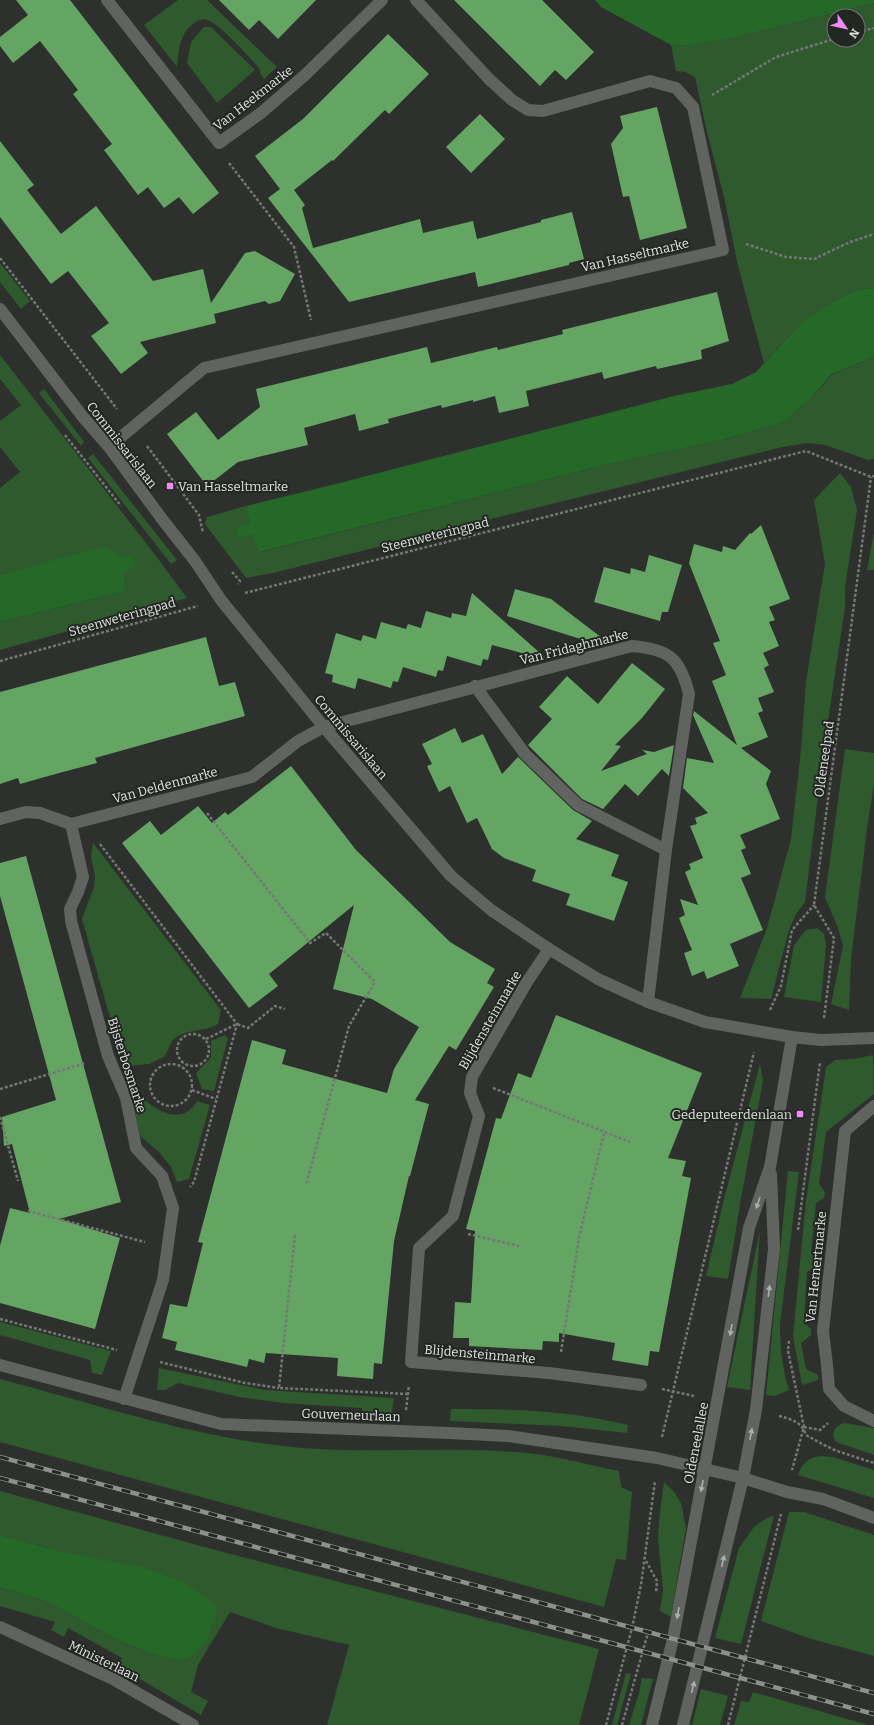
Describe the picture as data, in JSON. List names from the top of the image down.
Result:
{
  "streets": {
    "street": [
      "Van Heekmarke",
      "Van Hasseltmarke",
      "Commissarislaan",
      "Van Fridaghmarke",
      "Van Deldenmarke",
      "Blijdensteinmarke",
      "Bijsterbosmarke",
      "Van Hemertmarke",
      "Gouverneurlaan",
      "Oldeneelallee",
      "Ministerlaan"
    ],
    "path": ["Steenweteringpad", "Oldeneelpad"]
  },
  "crossings": [
    ["Van Hasseltmarke", "Commissarislaan"],
    ["Commissarislaan", "Steenweteringpad"],
    ["Commissarislaan", "Van Fridaghmarke"],
    ["Commissarislaan", "Van Deldenmarke"],
    ["Commissarislaan", "Blijdensteinmarke"],
    ["Commissarislaan", "Oldeneelallee"],
    ["Steenweteringpad", "Oldeneelpad"],
    ["Van Fridaghmarke", "Van Deldenmarke"],
    ["Van Deldenmarke", "Bijsterbosmarke"],
    ["Bijsterbosmarke", "Gouverneurlaan"],
    ["Gouverneurlaan", "Oldeneelallee"]
  ],
  "places": {
    "transit": ["Van Hasseltmarke", "Gedeputeerdenlaan"]
  },
  "north": "bottom right"
}
